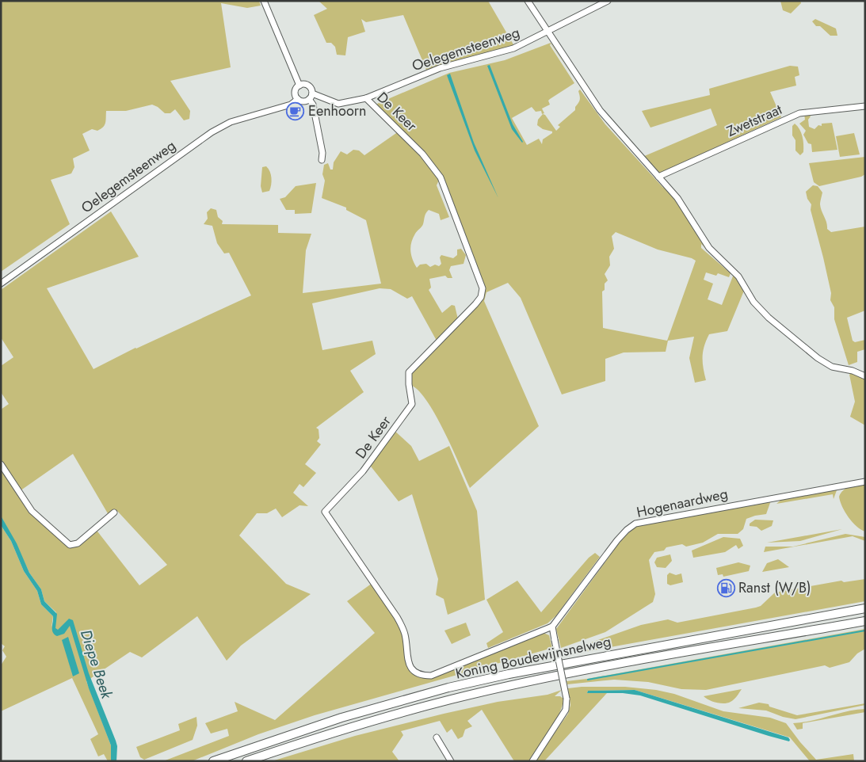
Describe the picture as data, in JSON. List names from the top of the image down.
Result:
{
  "streets": {
    "highway": ["Koning Boudewijnsnelweg"],
    "street": [
      "Oelegemsteenweg",
      "De Keer",
      "Zwetstraat",
      "Hogenaardweg"
    ]
  },
  "crossings": [
    ["Oelegemsteenweg", "De Keer"],
    ["De Keer", "Hogenaardweg"]
  ],
  "water": ["Diepe Beek"],
  "places": {
    "cafe": ["Eenhoorn"],
    "fuel station": ["Ranst (W/B)"]
  }
}
